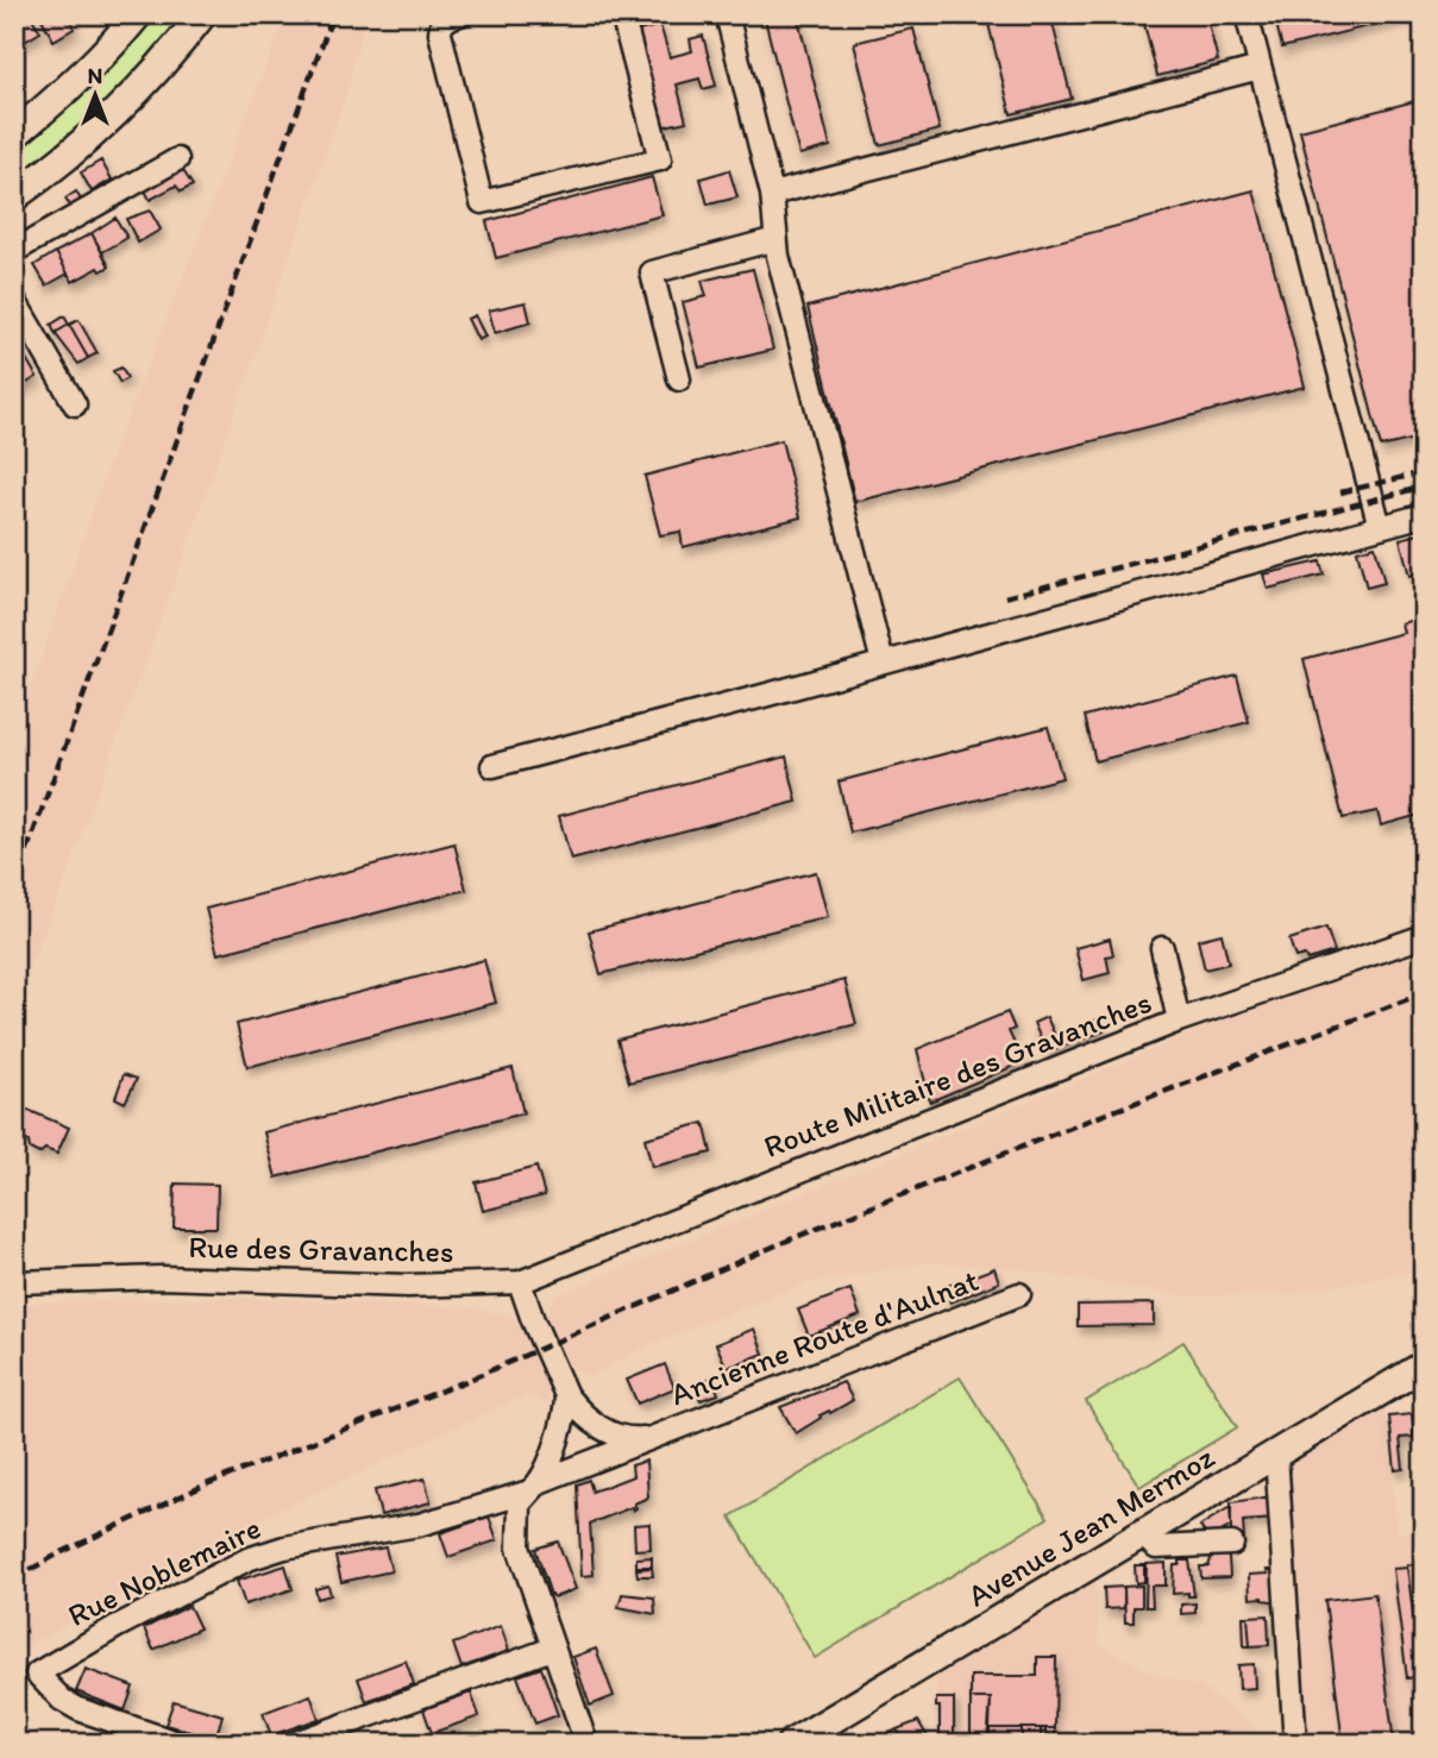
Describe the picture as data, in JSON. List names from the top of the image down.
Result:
{
  "streets": {
    "main road": ["Avenue Jean Mermoz"],
    "street": [
      "Route Militaire des Gravanches",
      "Rue des Gravanches",
      "Ancienne Route d'Aulnat",
      "Rue Noblemaire"
    ]
  },
  "crossings": [
    ["Route Militaire des Gravanches", "Rue des Gravanches"],
    ["Ancienne Route d'Aulnat", "Rue Noblemaire"]
  ],
  "north": "top"
}
